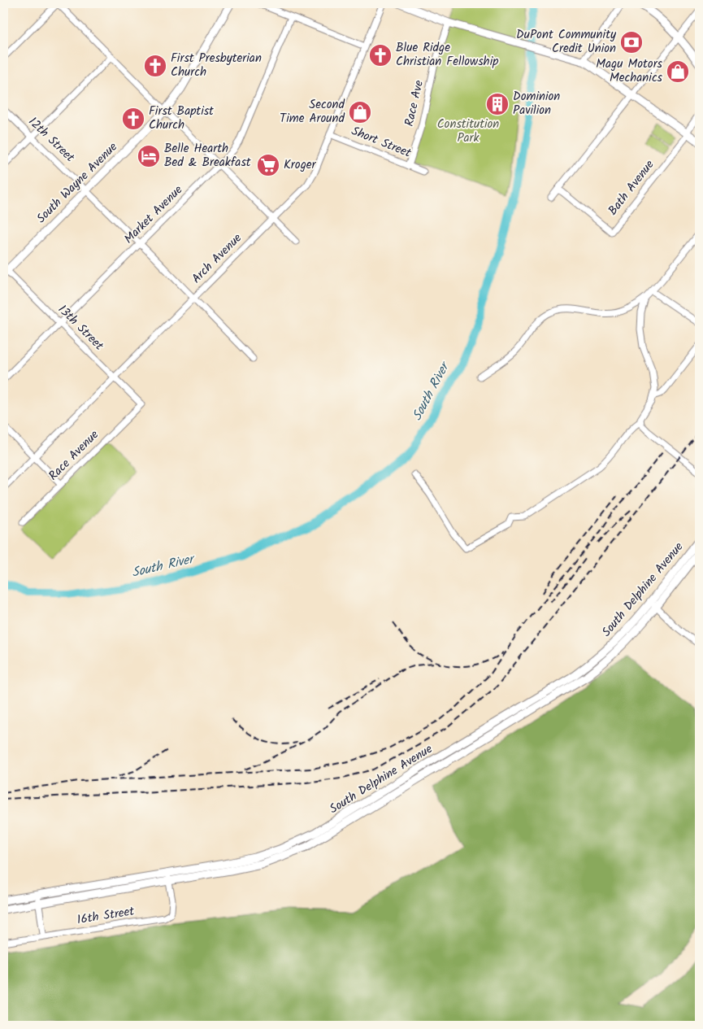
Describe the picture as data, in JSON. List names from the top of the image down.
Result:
{
  "streets": {
    "main road": ["South Wayne Avenue", "South Delphine Avenue"],
    "street": [
      "Race Ave",
      "12th Street",
      "Short Street",
      "Bath Avenue",
      "Market Avenue",
      "Arch Avenue",
      "13th Street",
      "Race Avenue",
      "16th Street"
    ]
  },
  "crossings": [
    ["Race Ave", "Short Street"],
    ["12th Street", "South Wayne Avenue"],
    ["12th Street", "Market Avenue"],
    ["12th Street", "Arch Avenue"],
    ["Short Street", "Arch Avenue"],
    ["South Wayne Avenue", "13th Street"],
    ["Market Avenue", "13th Street"],
    ["Arch Avenue", "13th Street"],
    ["13th Street", "Race Avenue"],
    ["South Delphine Avenue", "16th Street"]
  ],
  "water": ["South River"],
  "parks": ["Constitution Park"],
  "places": {
    "bank": ["DuPont Community Credit Union"],
    "church": ["Blue Ridge Christian Fellowship", "First Presbyterian Church", "First Baptist Church"],
    "shop": ["Magu Motors Mechanics", "Second Time Around"],
    "building": ["Dominion Pavilion"],
    "hotel": ["Belle Hearth Bed & Breakfast"],
    "supermarket": ["Kroger"]
  }
}
